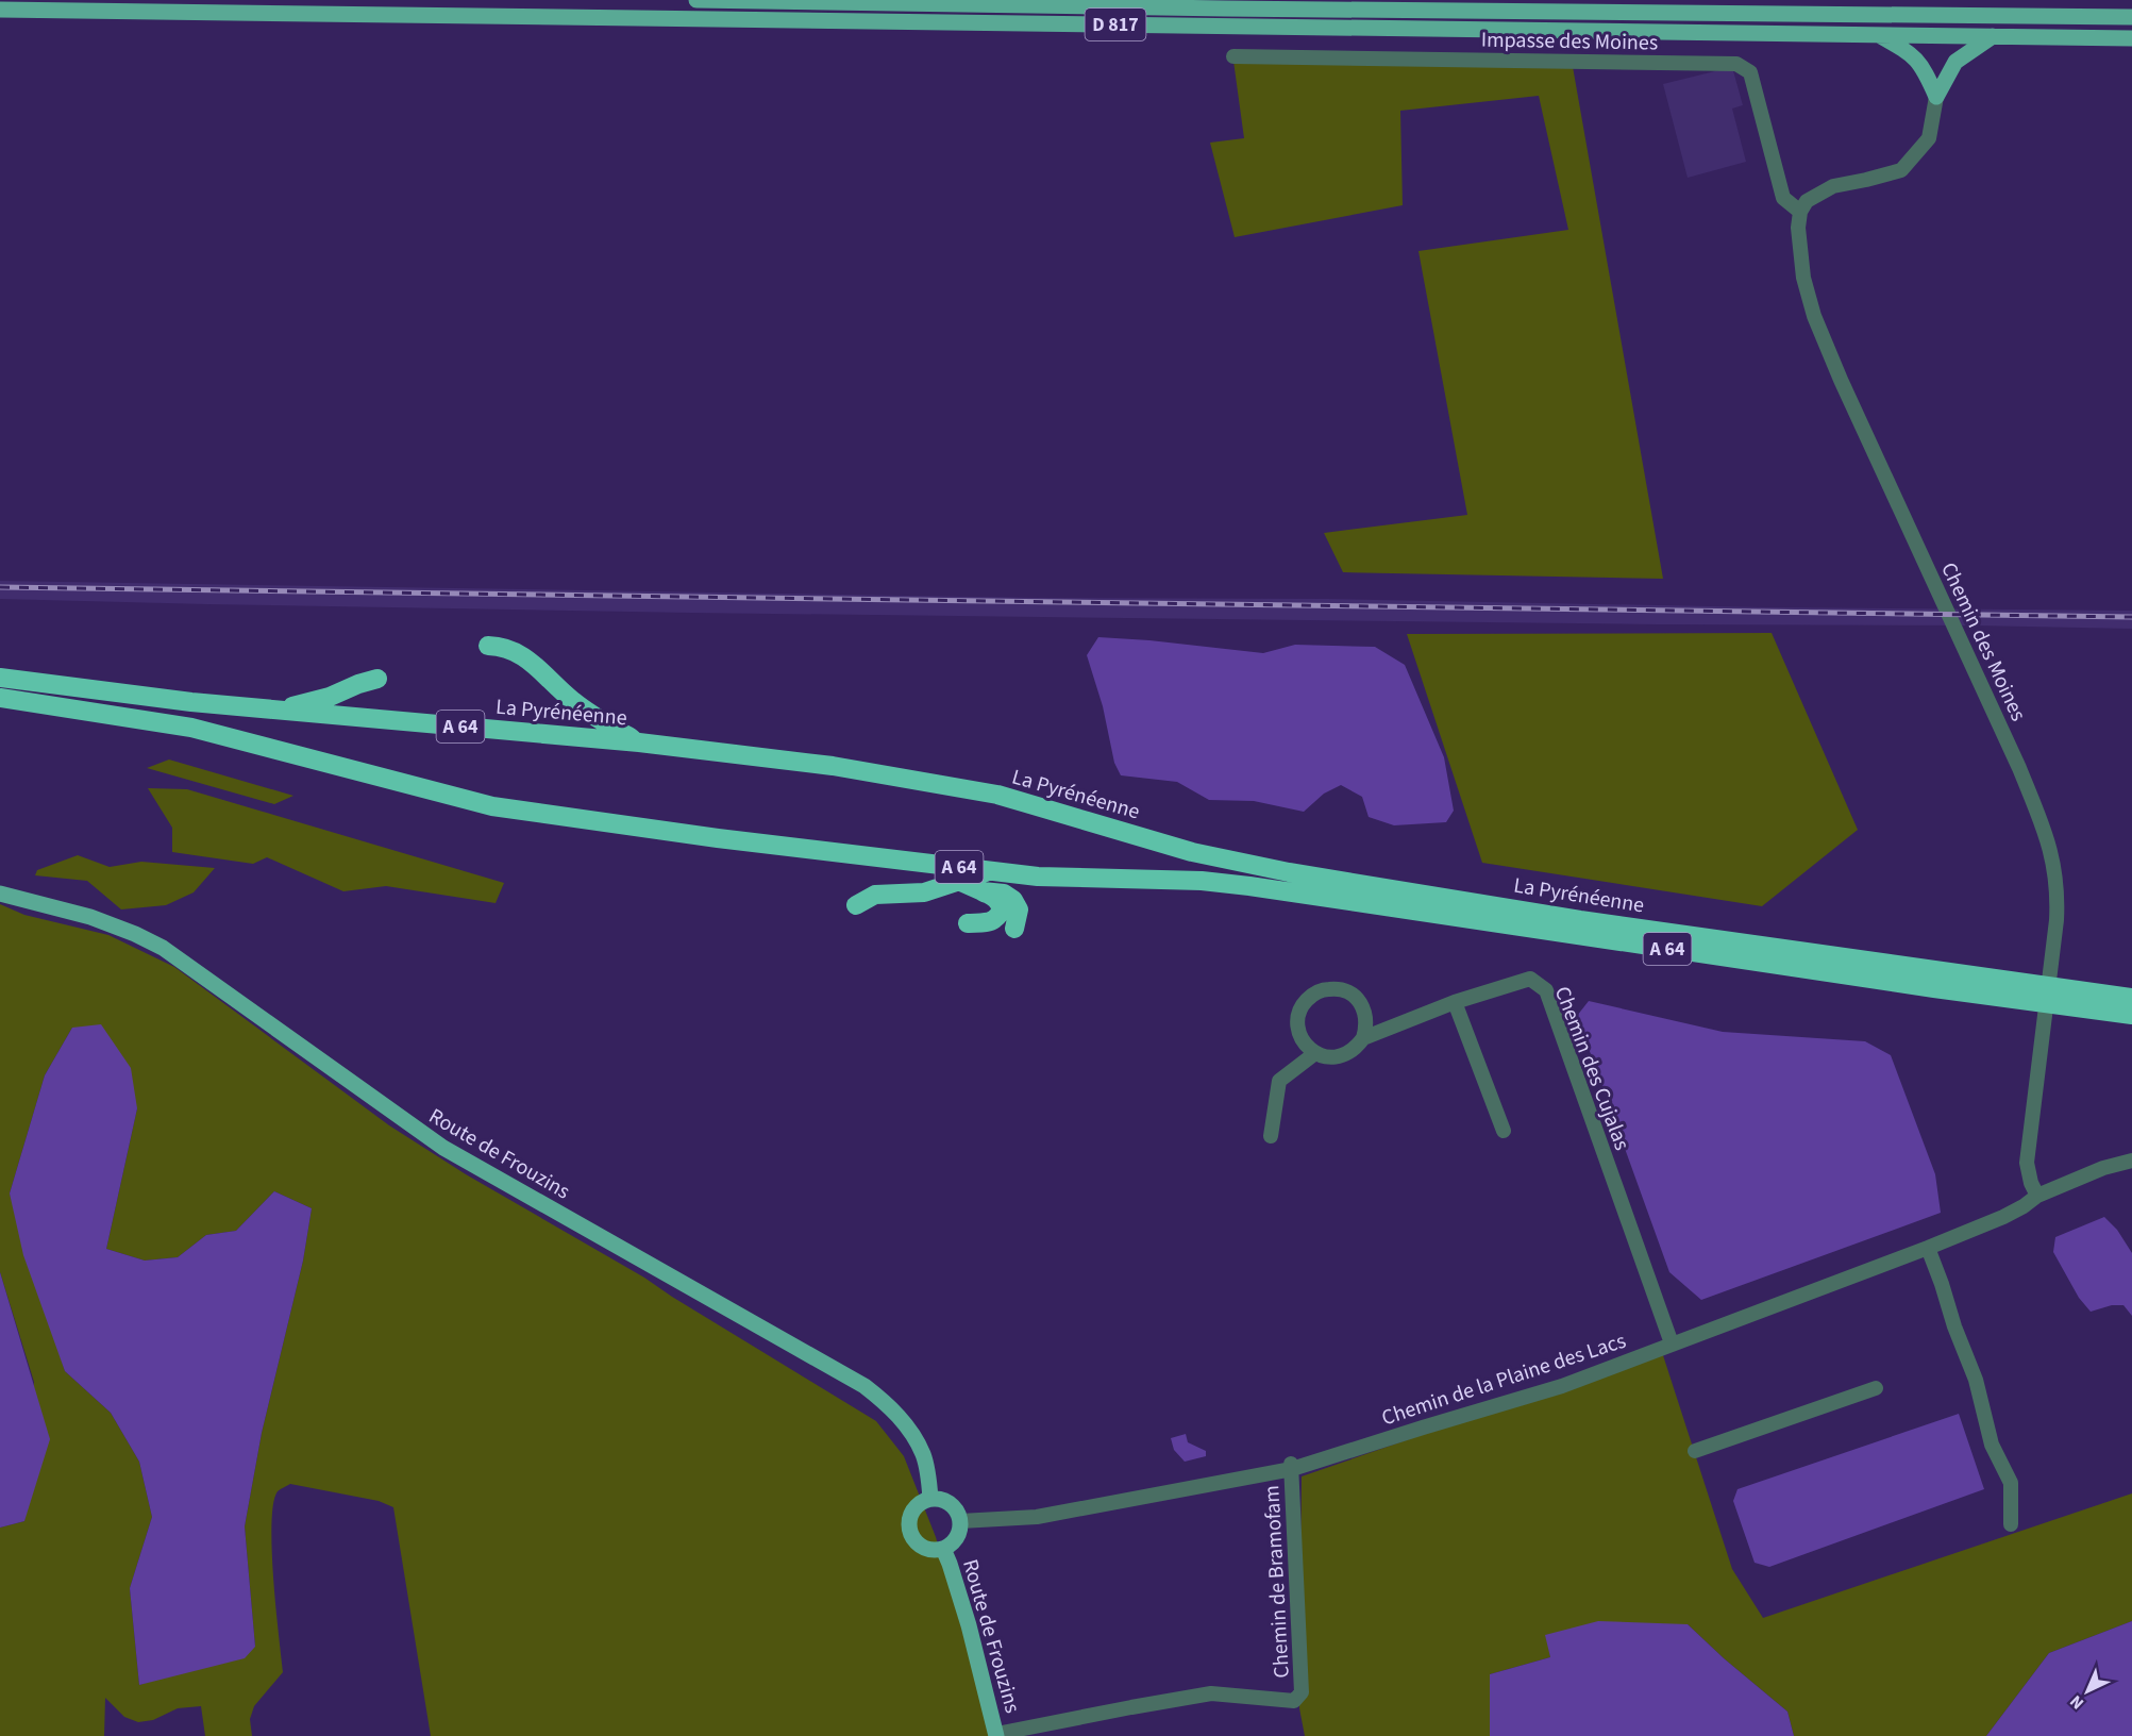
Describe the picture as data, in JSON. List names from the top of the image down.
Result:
{
  "streets": {
    "highway": ["La Pyrénéenne", "A 64"],
    "main road": ["D 817", "Route de Frouzins"],
    "street": [
      "Impasse des Moines",
      "Chemin des Moines",
      "Chemin des Cujalas",
      "Chemin de la Plaine des Lacs",
      "Chemin de Bramofam"
    ]
  },
  "crossings": [
    ["Impasse des Moines", "Chemin des Moines"],
    ["Chemin des Moines", "Chemin de la Plaine des Lacs"],
    ["Chemin des Cujalas", "Chemin de la Plaine des Lacs"],
    ["Route de Frouzins", "Chemin de la Plaine des Lacs"],
    ["Route de Frouzins", "Chemin de Bramofam"],
    ["Chemin de la Plaine des Lacs", "Chemin de Bramofam"]
  ],
  "north": "bottom left"
}
